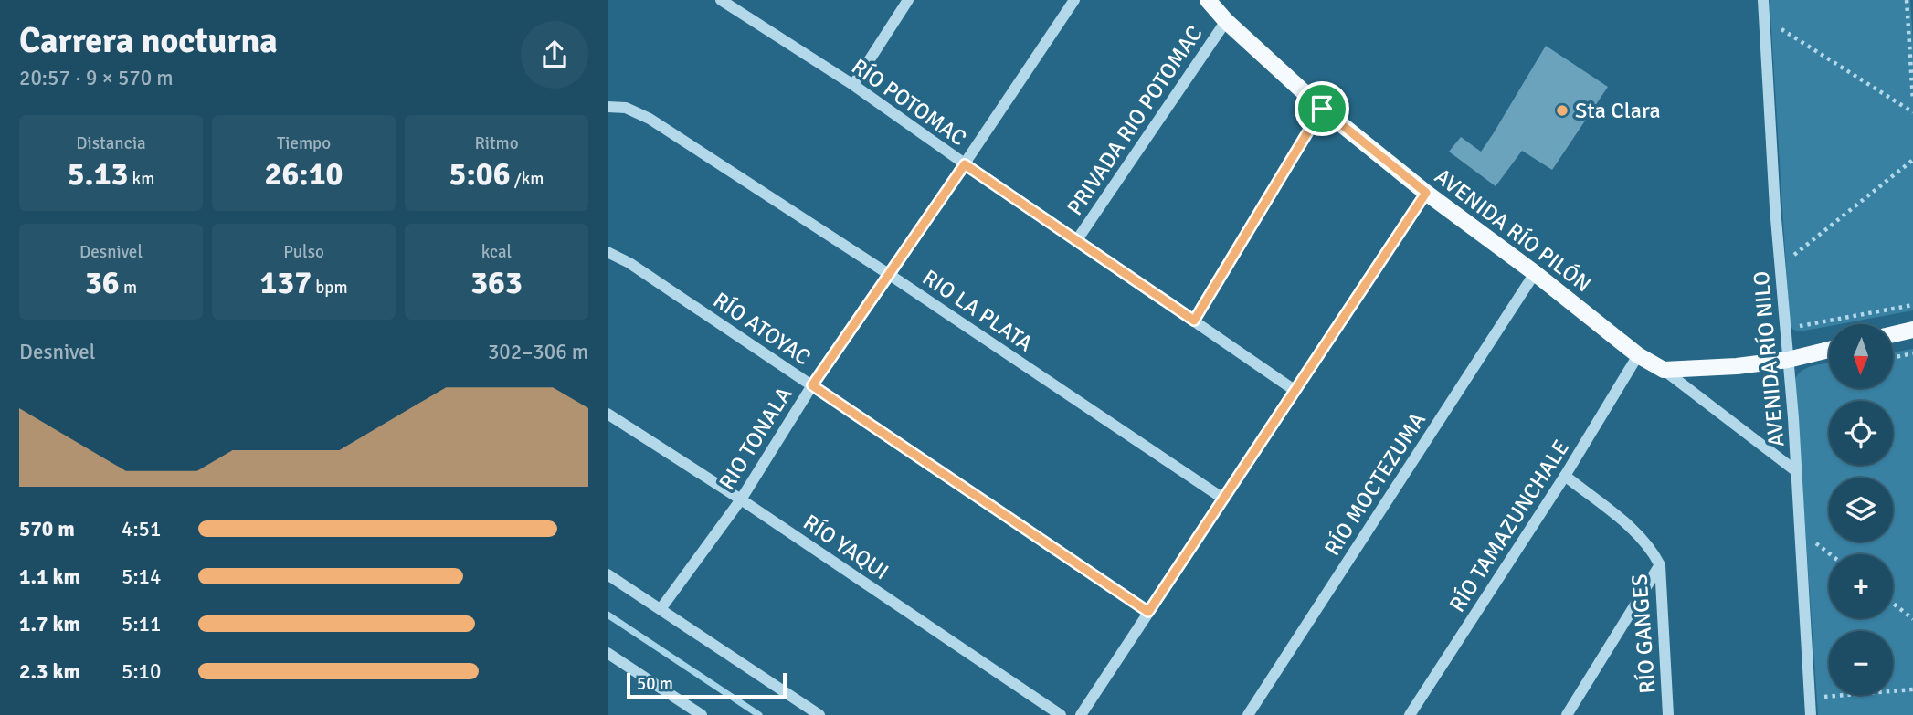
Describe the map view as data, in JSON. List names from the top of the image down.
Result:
{
  "streets": {
    "main road": ["AVENIDA RÍO PILÓN"],
    "street": [
      "RÍO POTOMAC",
      "PRIVADA RIO POTOMAC",
      "RIO LA PLATA",
      "RÍO ATOYAC",
      "AVENIDA RÍO NILO",
      "RIO TONALA",
      "RÍO MOCTEZUMA",
      "RÍO TAMAZUNCHALE",
      "RÍO YAQUI",
      "RÍO GANGES"
    ]
  },
  "crossings": [
    ["RÍO POTOMAC", "PRIVADA RIO POTOMAC"],
    ["RÍO POTOMAC", "RIO TONALA"],
    ["PRIVADA RIO POTOMAC", "AVENIDA RÍO PILÓN"],
    ["AVENIDA RÍO PILÓN", "RÍO MOCTEZUMA"],
    ["AVENIDA RÍO PILÓN", "RÍO TAMAZUNCHALE"],
    ["RIO LA PLATA", "RIO TONALA"],
    ["RÍO ATOYAC", "RIO TONALA"],
    ["RIO TONALA", "RÍO YAQUI"],
    ["RÍO TAMAZUNCHALE", "RÍO GANGES"]
  ],
  "places": ["Sta Clara"],
  "scale_bar": "50 m",
  "north": "bottom",
  "page": {
    "heading": ["Carrera nocturna", "20:57 · 9 × 570 m"],
    "stats": [
      ["Distancia", "5.13 km"],
      ["Tiempo", "26:10"],
      ["Ritmo", "5:06 /km"],
      ["Desnivel", "36 m"],
      ["Pulso", "137 bpm"],
      ["kcal", "363"]
    ],
    "map_buttons": ["+", "−"],
    "chart": ["Desnivel", "302–306 m"],
    "list": [
      {
        "name": "570 m",
        "note": "4:51"
      },
      {
        "name": "1.1 km",
        "note": "5:14"
      },
      {
        "name": "1.7 km",
        "note": "5:11"
      },
      {
        "name": "2.3 km",
        "note": "5:10"
      }
    ],
    "scale": "50 m"
  }
}
